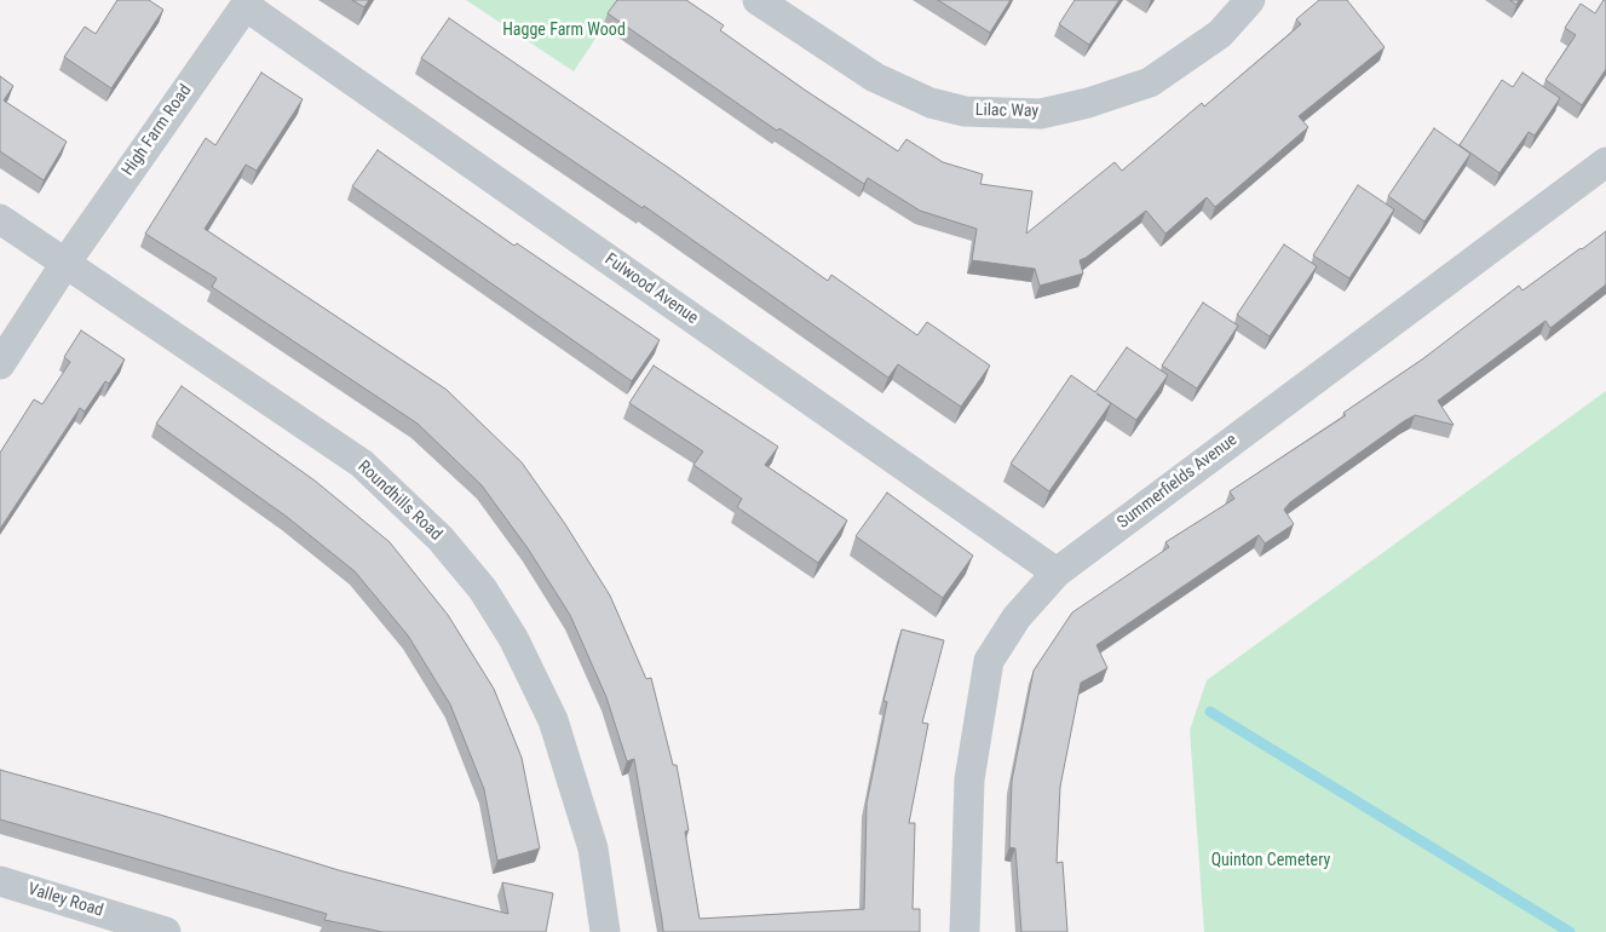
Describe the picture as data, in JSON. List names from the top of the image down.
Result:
{
  "streets": {
    "street": [
      "Lilac Way",
      "High Farm Road",
      "Fulwood Avenue",
      "Summerfields Avenue",
      "Roundhills Road",
      "Valley Road"
    ]
  },
  "crossings": [
    ["High Farm Road", "Fulwood Avenue"],
    ["High Farm Road", "Roundhills Road"],
    ["Fulwood Avenue", "Summerfields Avenue"]
  ],
  "parks": ["Hagge Farm Wood", "Quinton Cemetery"]
}
